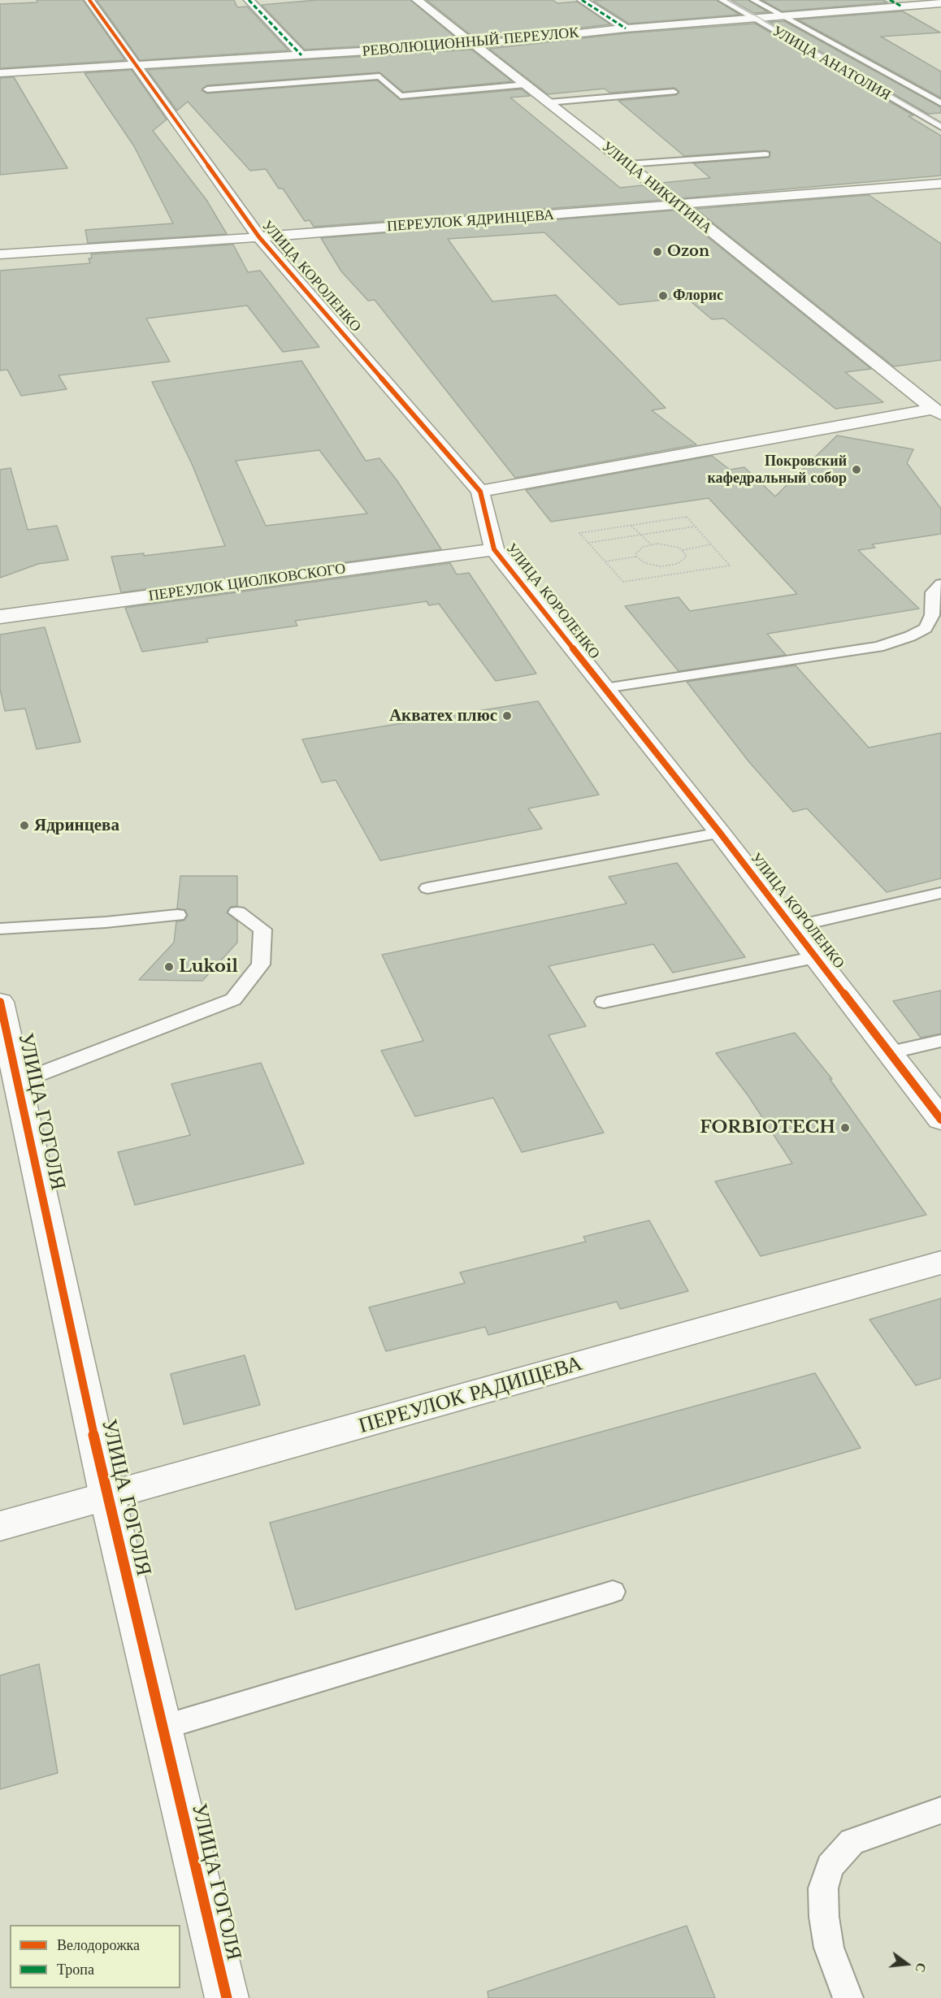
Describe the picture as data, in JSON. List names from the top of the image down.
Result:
{
  "streets": {
    "street": [
      "РЕВОЛЮЦИОННЫЙ ПЕРЕУЛОК",
      "УЛИЦА НИКИТИНА",
      "ПЕРЕУЛОК ЯДРИНЦЕВА",
      "УЛИЦА КОРОЛЕНКО",
      "ПЕРЕУЛОК ЦИОЛКОВСКОГО",
      "УЛИЦА ГОГОЛЯ",
      "ПЕРЕУЛОК РАДИЩЕВА"
    ],
    "lane": ["УЛИЦА АНАТОЛИЯ"]
  },
  "crossings": [
    ["РЕВОЛЮЦИОННЫЙ ПЕРЕУЛОК", "УЛИЦА АНАТОЛИЯ"],
    ["РЕВОЛЮЦИОННЫЙ ПЕРЕУЛОК", "УЛИЦА НИКИТИНА"],
    ["РЕВОЛЮЦИОННЫЙ ПЕРЕУЛОК", "УЛИЦА КОРОЛЕНКО"],
    ["УЛИЦА НИКИТИНА", "ПЕРЕУЛОК ЯДРИНЦЕВА"],
    ["ПЕРЕУЛОК ЯДРИНЦЕВА", "УЛИЦА КОРОЛЕНКО"],
    ["УЛИЦА КОРОЛЕНКО", "ПЕРЕУЛОК ЦИОЛКОВСКОГО"],
    ["УЛИЦА ГОГОЛЯ", "ПЕРЕУЛОК РАДИЩЕВА"]
  ],
  "places": [
    "Ozon",
    "Флорис",
    "Покровский кафедральный собор",
    "Акватех плюс",
    "Ядринцева",
    "Lukoil",
    "FORBIOTECH"
  ],
  "legend": ["Велодорожка", "Тропа"],
  "north": "right"
}
